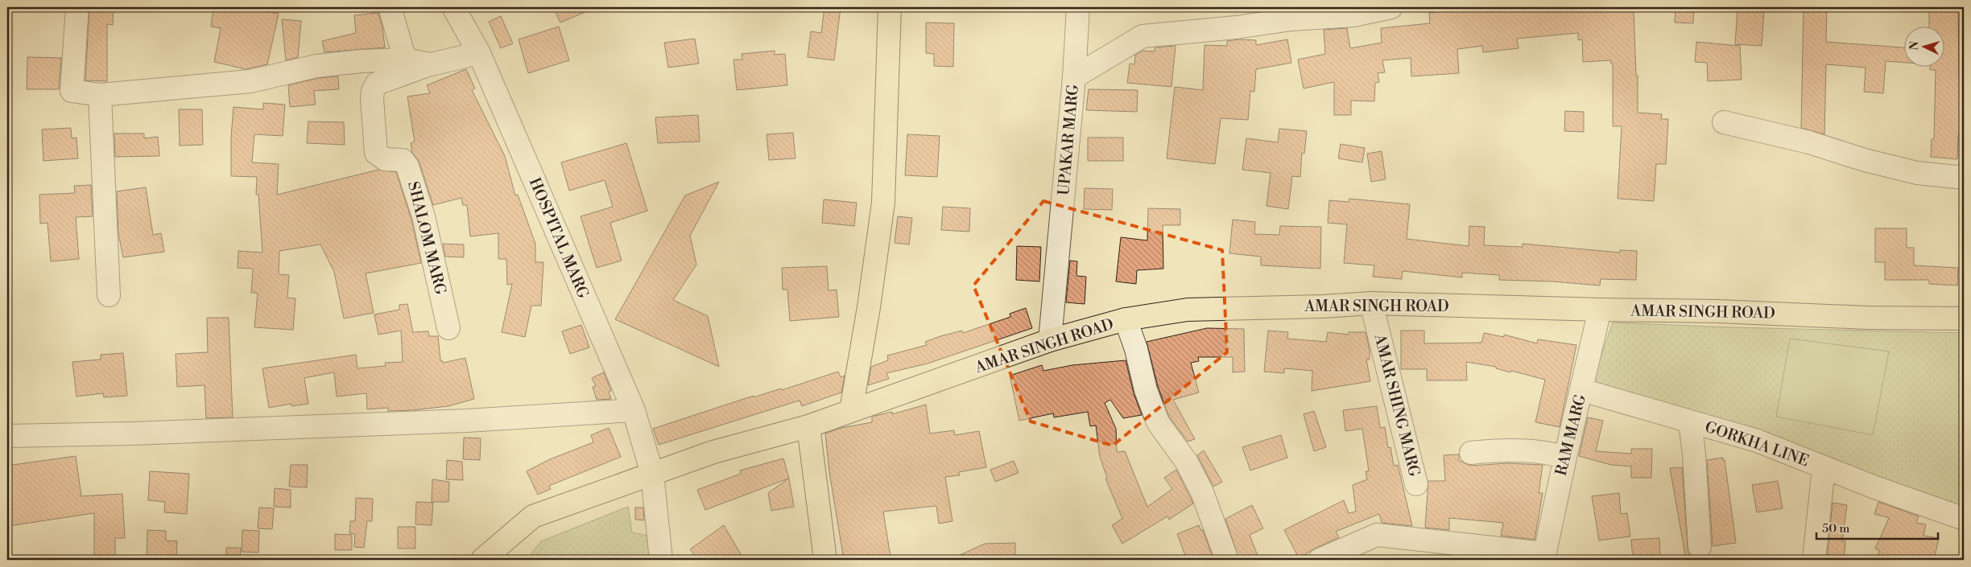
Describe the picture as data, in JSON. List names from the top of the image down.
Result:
{
  "streets": {
    "main road": ["AMAR SINGH ROAD"],
    "street": [
      "UPAKAR MARG",
      "SHALOM MARG",
      "HOSPITAL MARG",
      "AMAR SHING MARG",
      "RAM MARG",
      "GORKHA LINE"
    ]
  },
  "crossings": [
    ["UPAKAR MARG", "AMAR SINGH ROAD"],
    ["AMAR SINGH ROAD", "AMAR SHING MARG"],
    ["AMAR SINGH ROAD", "RAM MARG"],
    ["RAM MARG", "GORKHA LINE"]
  ],
  "scale_bar": "50 m",
  "north": "left"
}
